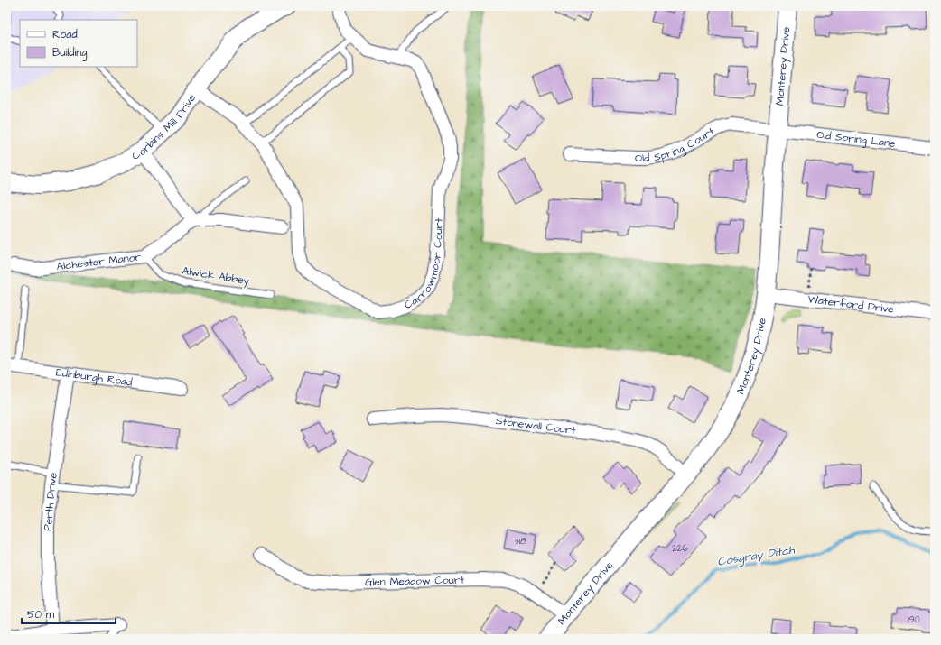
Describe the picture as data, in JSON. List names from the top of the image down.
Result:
{
  "streets": {
    "street": [
      "Monterey Drive",
      "Corbins Mill Drive",
      "Old Spring Lane",
      "Old Spring Court",
      "Carrowmoor Court",
      "Alchester Manor",
      "Waterford Drive",
      "Edinburgh Road",
      "Stonewall Court",
      "Perth Drive",
      "Glen Meadow Court"
    ],
    "lane": ["Alwick Abbey"]
  },
  "crossings": [
    ["Monterey Drive", "Old Spring Lane"],
    ["Monterey Drive", "Old Spring Court"],
    ["Monterey Drive", "Waterford Drive"],
    ["Monterey Drive", "Stonewall Court"],
    ["Monterey Drive", "Glen Meadow Court"],
    ["Corbins Mill Drive", "Carrowmoor Court"],
    ["Old Spring Lane", "Old Spring Court"],
    ["Alchester Manor", "Alwick Abbey"],
    ["Edinburgh Road", "Perth Drive"]
  ],
  "water": ["Cosgray Ditch"],
  "house_numbers": ["318", "226", "190"],
  "legend": ["Road", "Building"],
  "scale_bar": "50 m"
}
